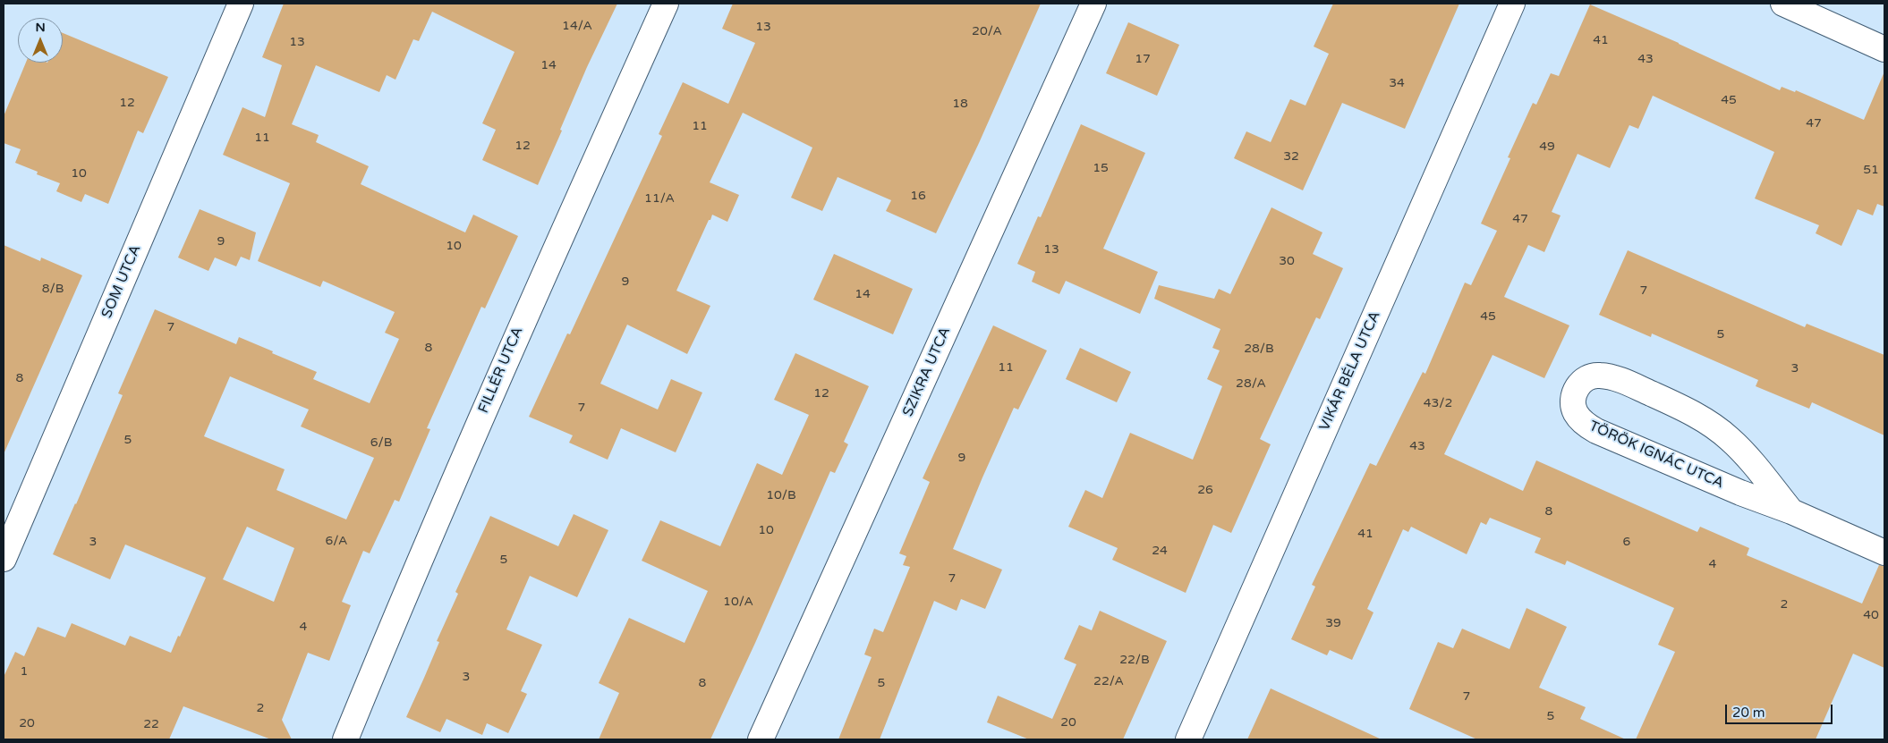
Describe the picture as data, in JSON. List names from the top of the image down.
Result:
{
  "streets": {
    "street": [
      "SOM UTCA",
      "FILLÉR UTCA",
      "VIKÁR BÉLA UTCA",
      "SZIKRA UTCA",
      "TÖRÖK IGNÁC UTCA"
    ]
  },
  "house_numbers": [
    "14/A",
    "13",
    "20/A",
    "41",
    "13",
    "17",
    "43",
    "14",
    "34",
    "45",
    "12",
    "18",
    "47",
    "11",
    "11",
    "12",
    "49",
    "32",
    "15",
    "51",
    "10",
    "16",
    "11/A",
    "47",
    "9",
    "10",
    "13",
    "30",
    "9",
    "8/B",
    "7",
    "14",
    "45",
    "7",
    "5",
    "8",
    "28/B",
    "11",
    "3",
    "8",
    "28/A",
    "12",
    "43/2",
    "7",
    "5",
    "6/B",
    "43",
    "9",
    "26",
    "10/B",
    "8",
    "10",
    "41",
    "6/A",
    "3",
    "6",
    "24",
    "5",
    "4",
    "7",
    "10/A",
    "2",
    "40",
    "39",
    "4",
    "22/B",
    "1",
    "3",
    "22/A",
    "8",
    "5",
    "7",
    "2",
    "5",
    "20",
    "20",
    "22"
  ],
  "scale_bar": "20 m",
  "north": "top"
}
